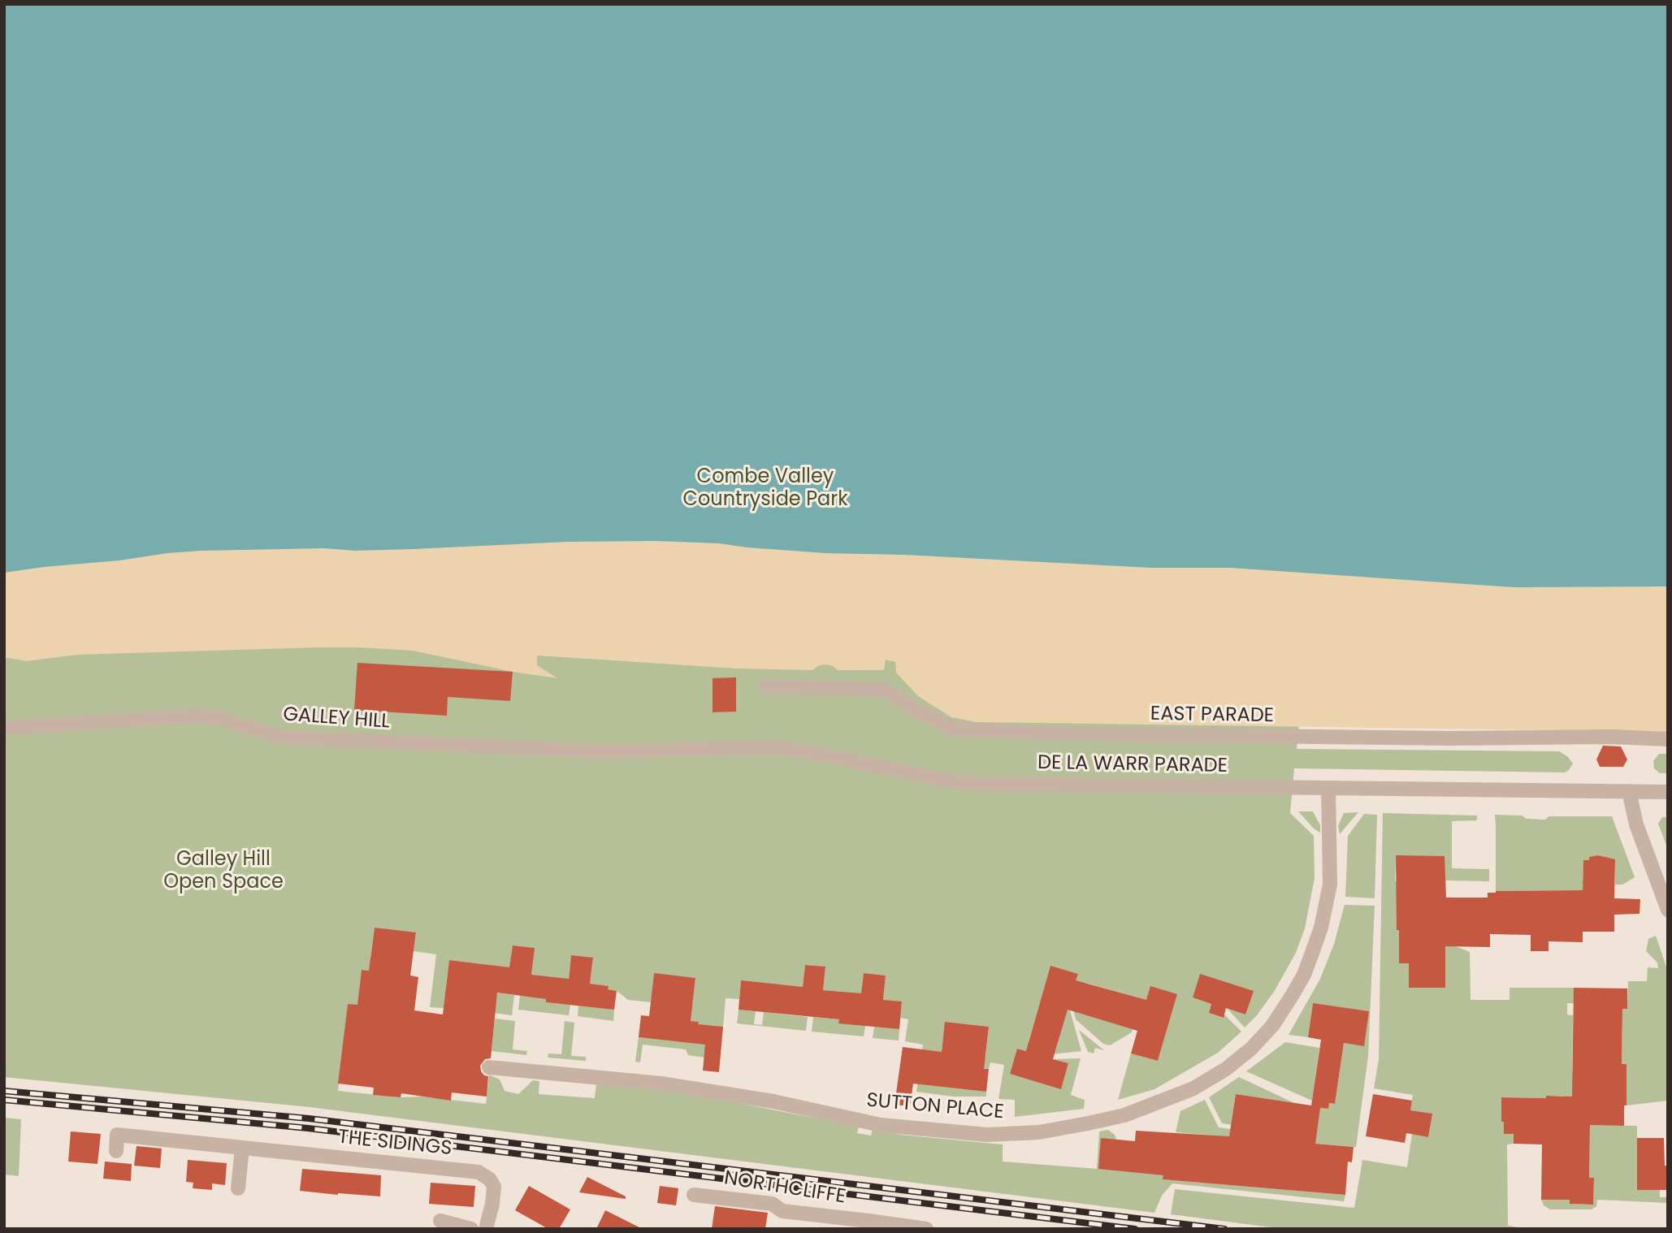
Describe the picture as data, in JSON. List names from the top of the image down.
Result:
{
  "streets": {
    "street": [
      "EAST PARADE",
      "GALLEY HILL",
      "DE LA WARR PARADE",
      "SUTTON PLACE",
      "THE SIDINGS",
      "NORTHCLIFFE"
    ]
  },
  "crossings": [
    ["GALLEY HILL", "DE LA WARR PARADE"],
    ["DE LA WARR PARADE", "SUTTON PLACE"]
  ],
  "parks": ["Combe Valley Countryside Park", "Galley Hill Open Space"]
}
